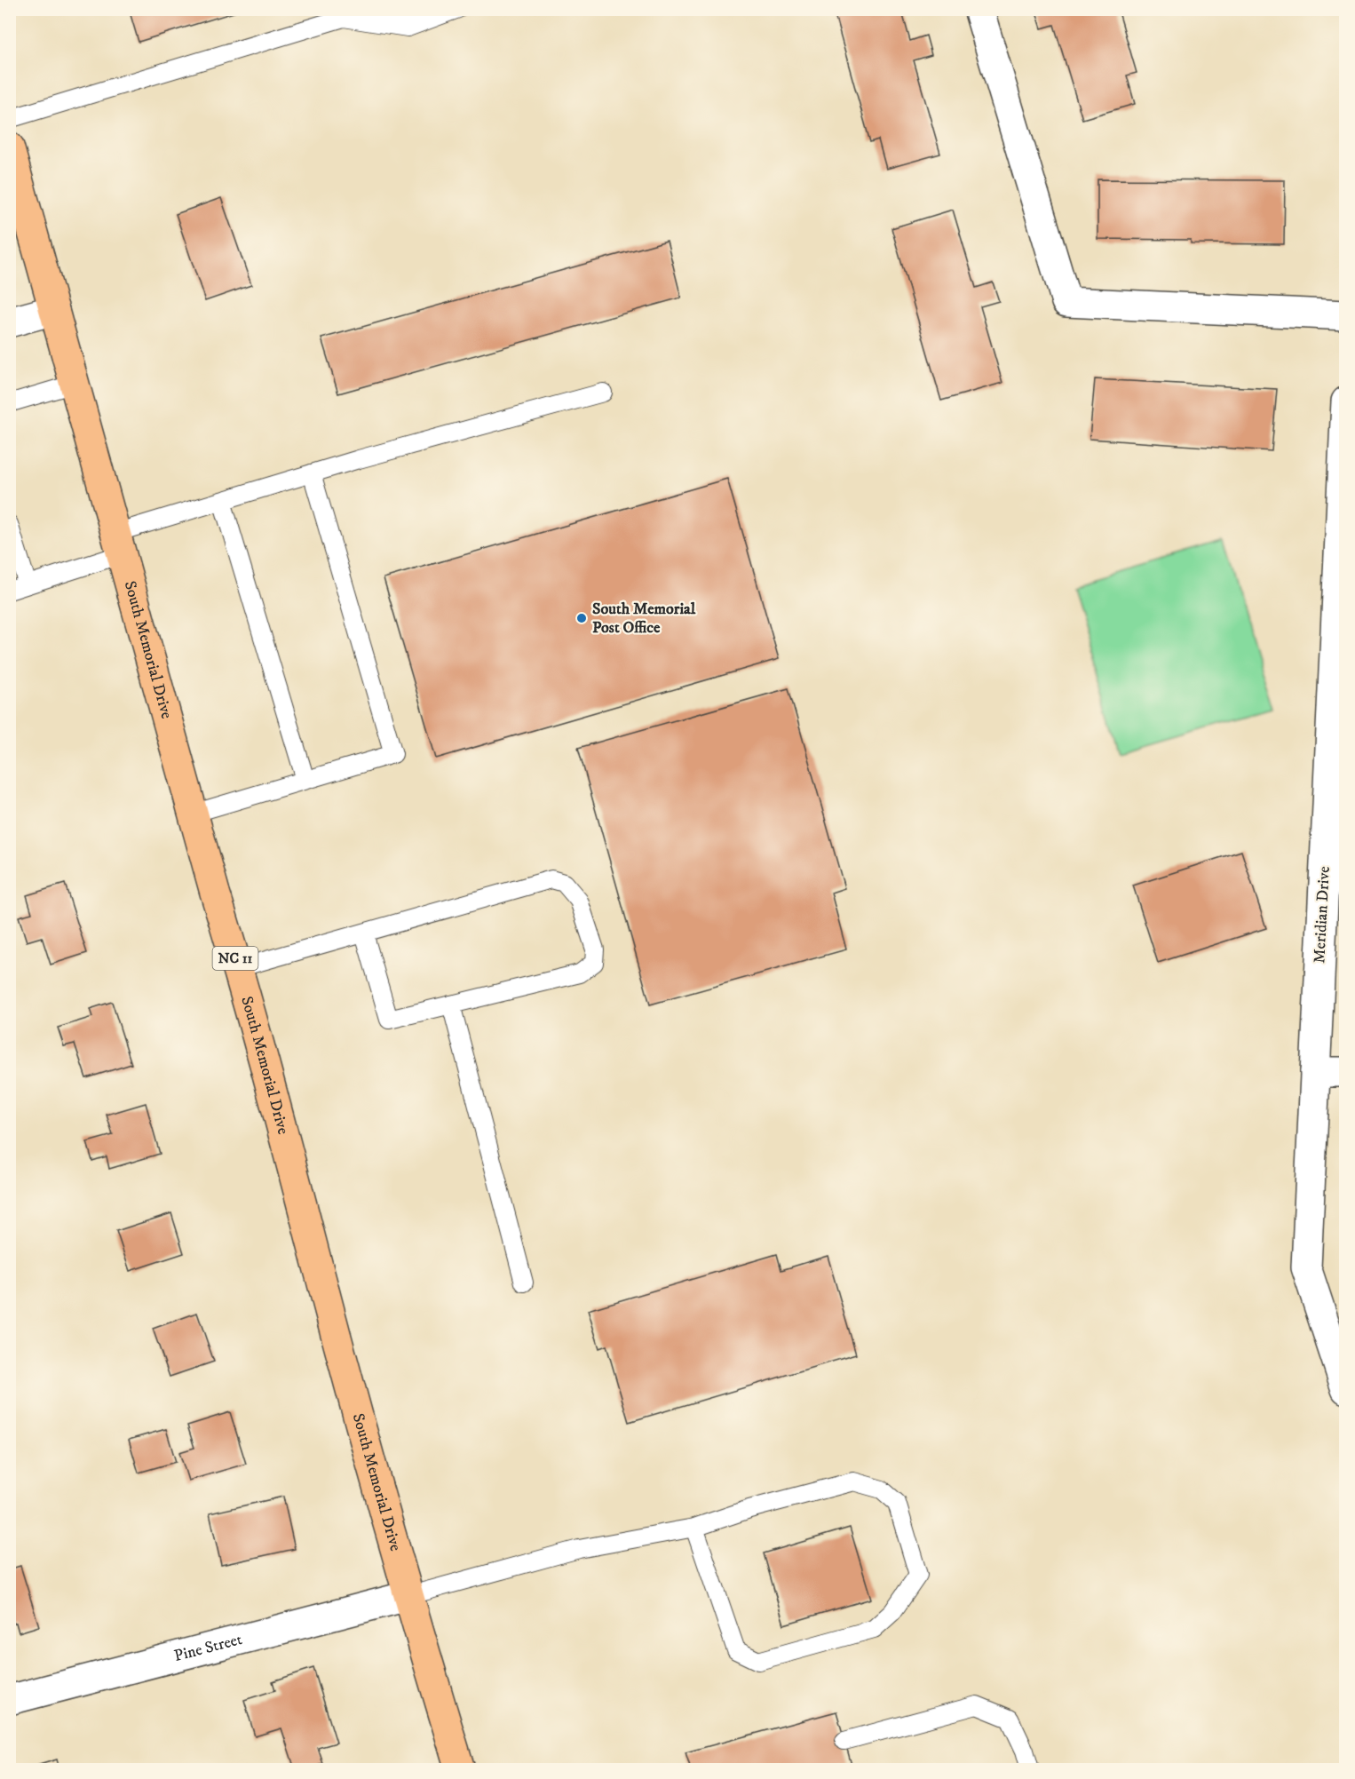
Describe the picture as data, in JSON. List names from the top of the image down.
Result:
{
  "streets": {
    "main road": ["South Memorial Drive", "NC 11"],
    "street": ["Meridian Drive", "Pine Street"]
  },
  "crossings": [
    ["South Memorial Drive", "Pine Street"]
  ],
  "places": ["South Memorial Post Office"]
}
